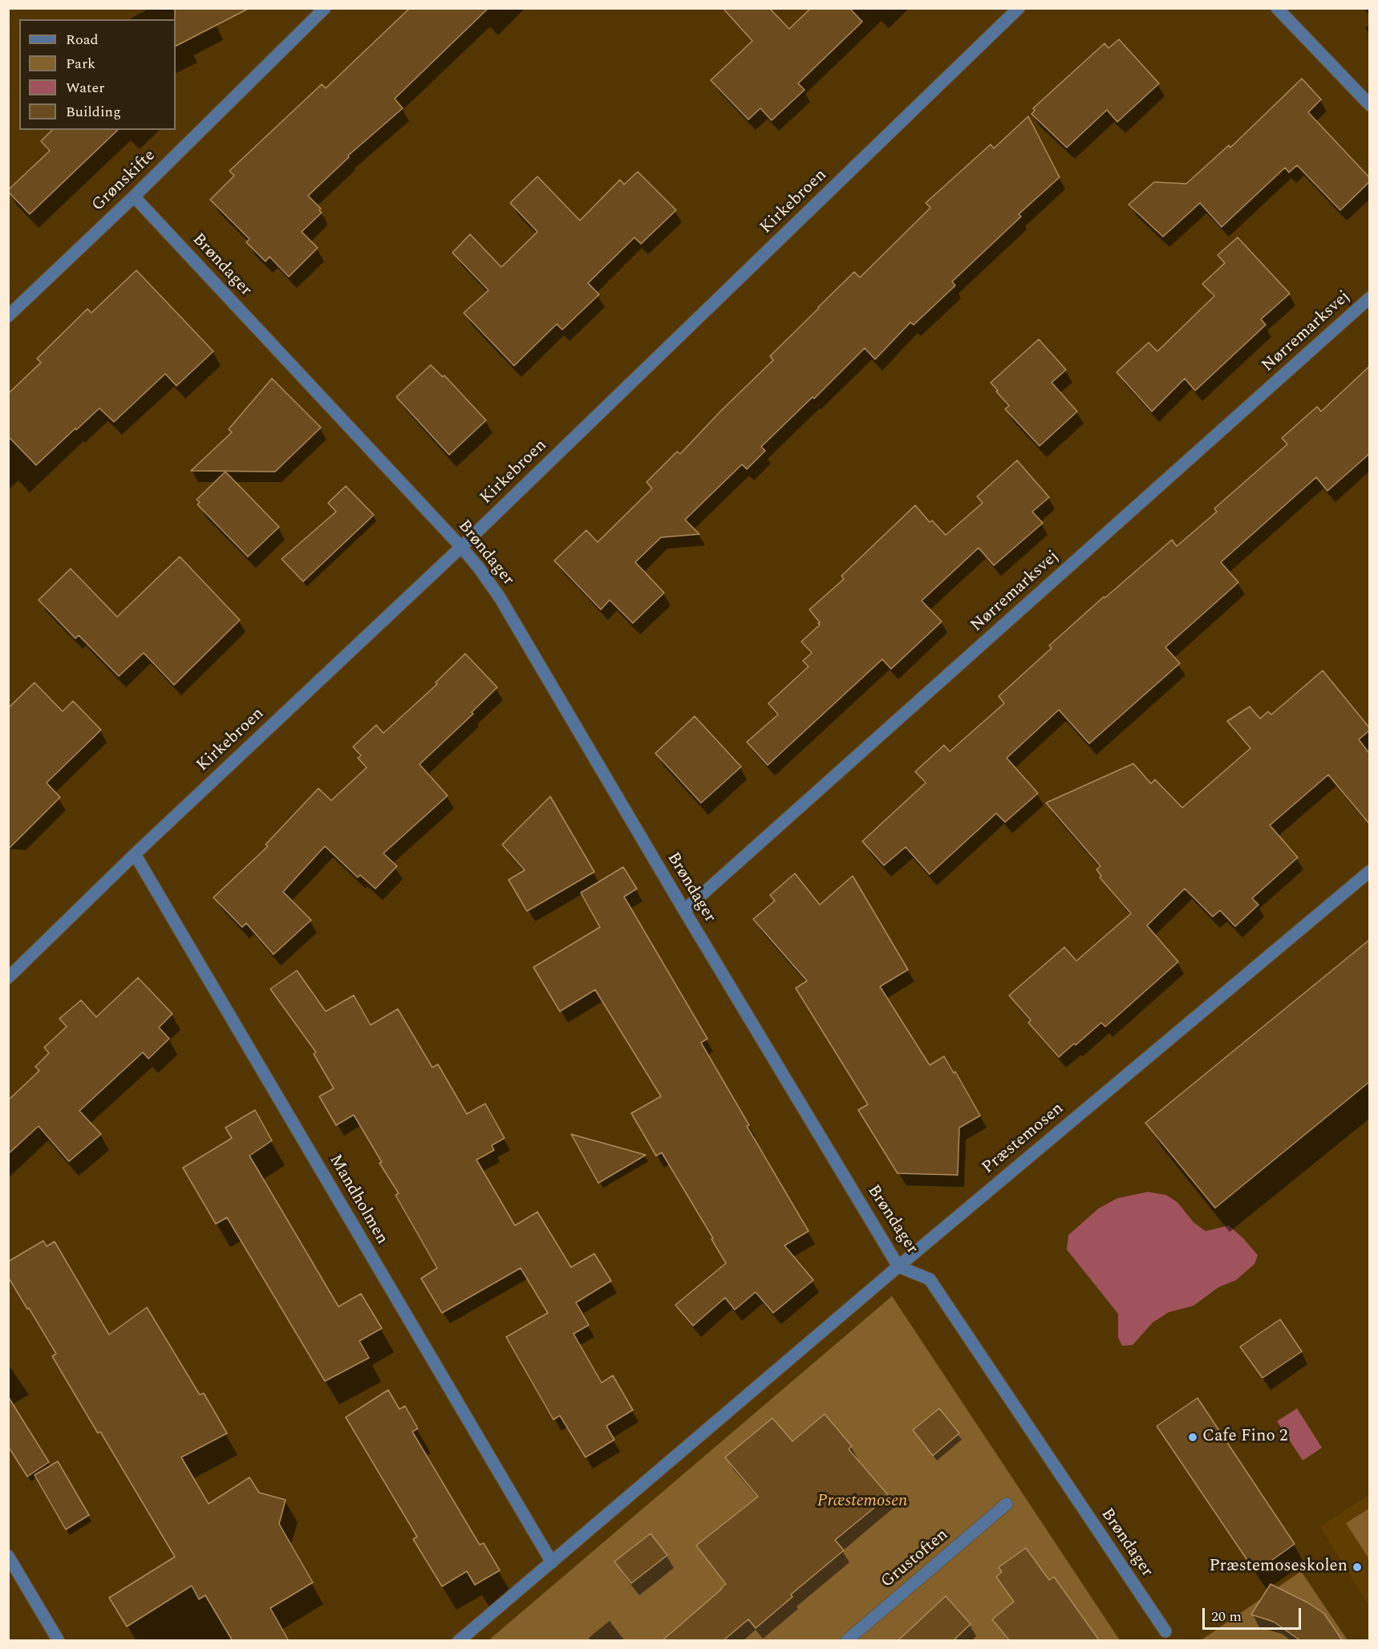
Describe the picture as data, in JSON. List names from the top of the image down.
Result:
{
  "streets": {
    "street": [
      "Grønskifte",
      "Kirkebroen",
      "Brøndager",
      "Nørremarksvej",
      "Præstemosen",
      "Mandholmen",
      "Grustoften"
    ]
  },
  "crossings": [
    ["Grønskifte", "Brøndager"],
    ["Kirkebroen", "Brøndager"],
    ["Kirkebroen", "Mandholmen"],
    ["Brøndager", "Nørremarksvej"],
    ["Brøndager", "Præstemosen"],
    ["Præstemosen", "Mandholmen"]
  ],
  "parks": ["Præstemosen"],
  "places": ["Cafe Fino 2", "Præstemoseskolen"],
  "legend": [
    "Road",
    "Park",
    "Water",
    "Building"
  ],
  "scale_bar": "20 m"
}
